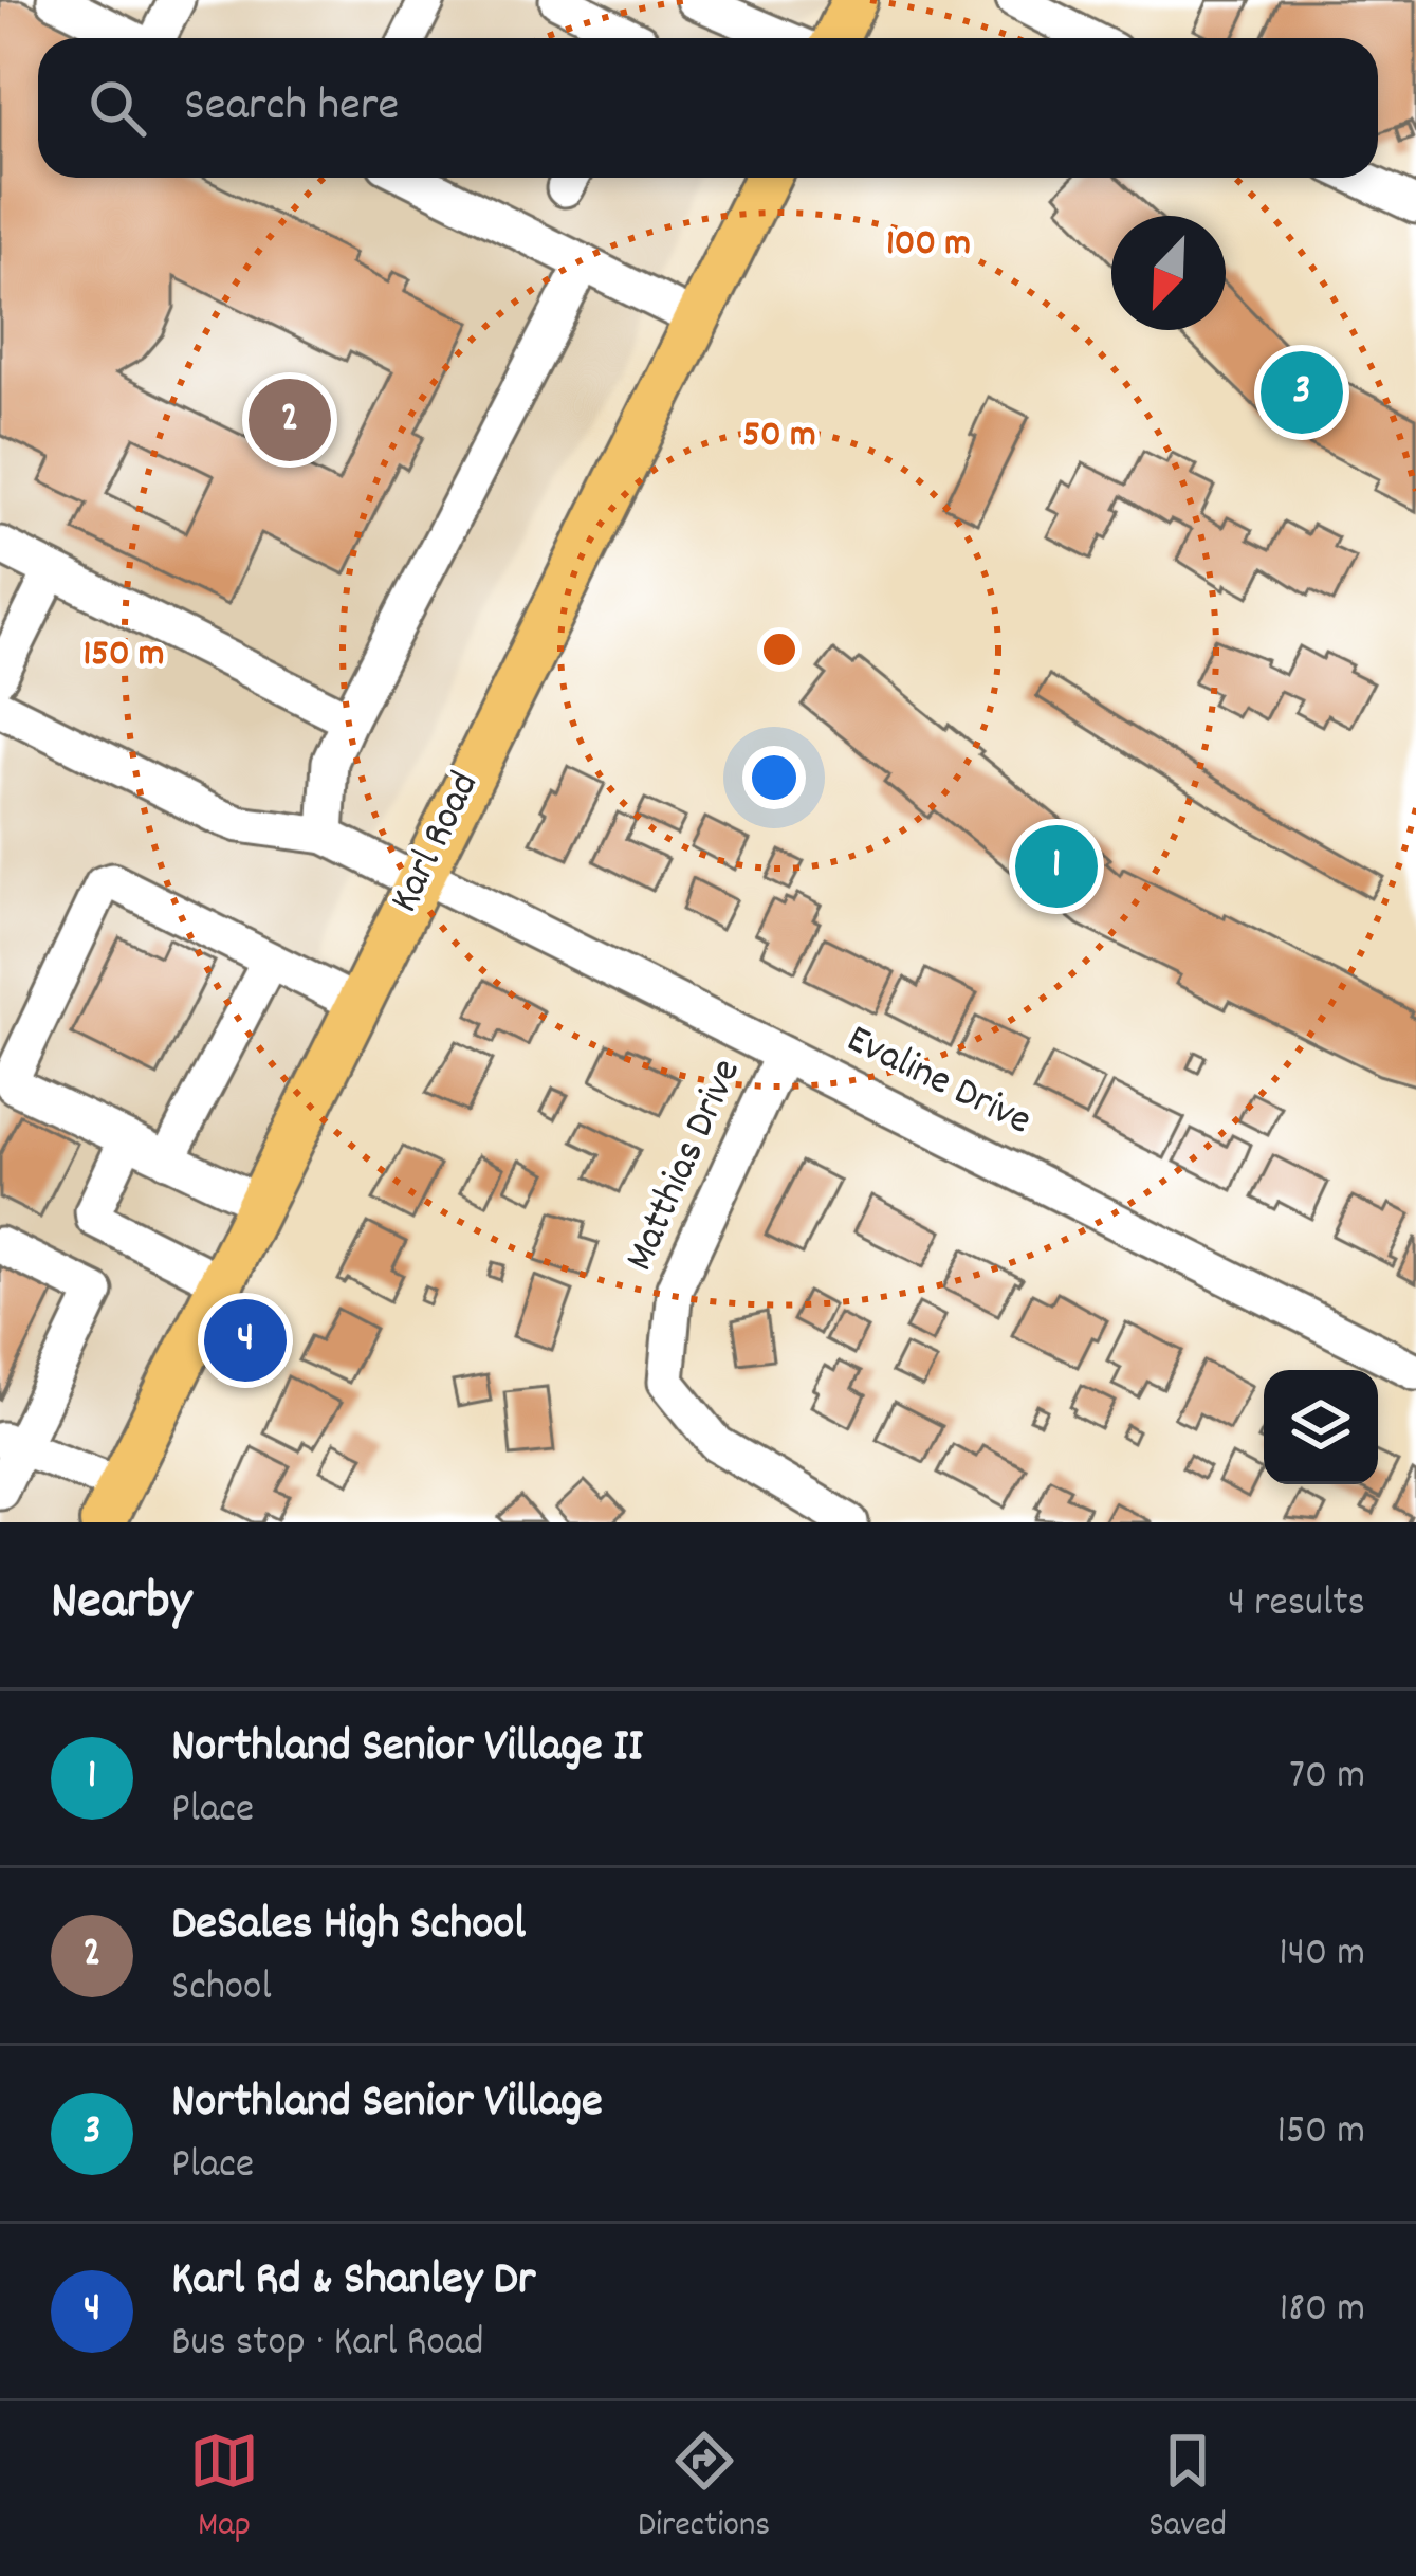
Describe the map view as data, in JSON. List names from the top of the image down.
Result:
{
  "streets": {
    "main road": ["Karl Road"],
    "street": ["Evaline Drive", "Matthias Drive"]
  },
  "crossings": [
    ["Karl Road", "Evaline Drive"],
    ["Evaline Drive", "Matthias Drive"]
  ],
  "north": "bottom left",
  "page": {
    "search": "Search here",
    "pins": [
      "3",
      "2",
      "1",
      "4"
    ],
    "heading": ["Nearby", "4 results"],
    "list": [
      {
        "mark": "1",
        "name": "Northland Senior Village II",
        "note": "Place",
        "value": "70 m"
      },
      {
        "mark": "2",
        "name": "DeSales High School",
        "note": "School",
        "value": "140 m"
      },
      {
        "mark": "3",
        "name": "Northland Senior Village",
        "note": "Place",
        "value": "150 m"
      },
      {
        "mark": "4",
        "name": "Karl Rd & Shanley Dr",
        "note": "Bus stop · Karl Road",
        "value": "180 m"
      }
    ],
    "nav": ["Map", "Directions", "Saved"]
  },
  "rings": ["100 m", "50 m", "150 m"]
}
